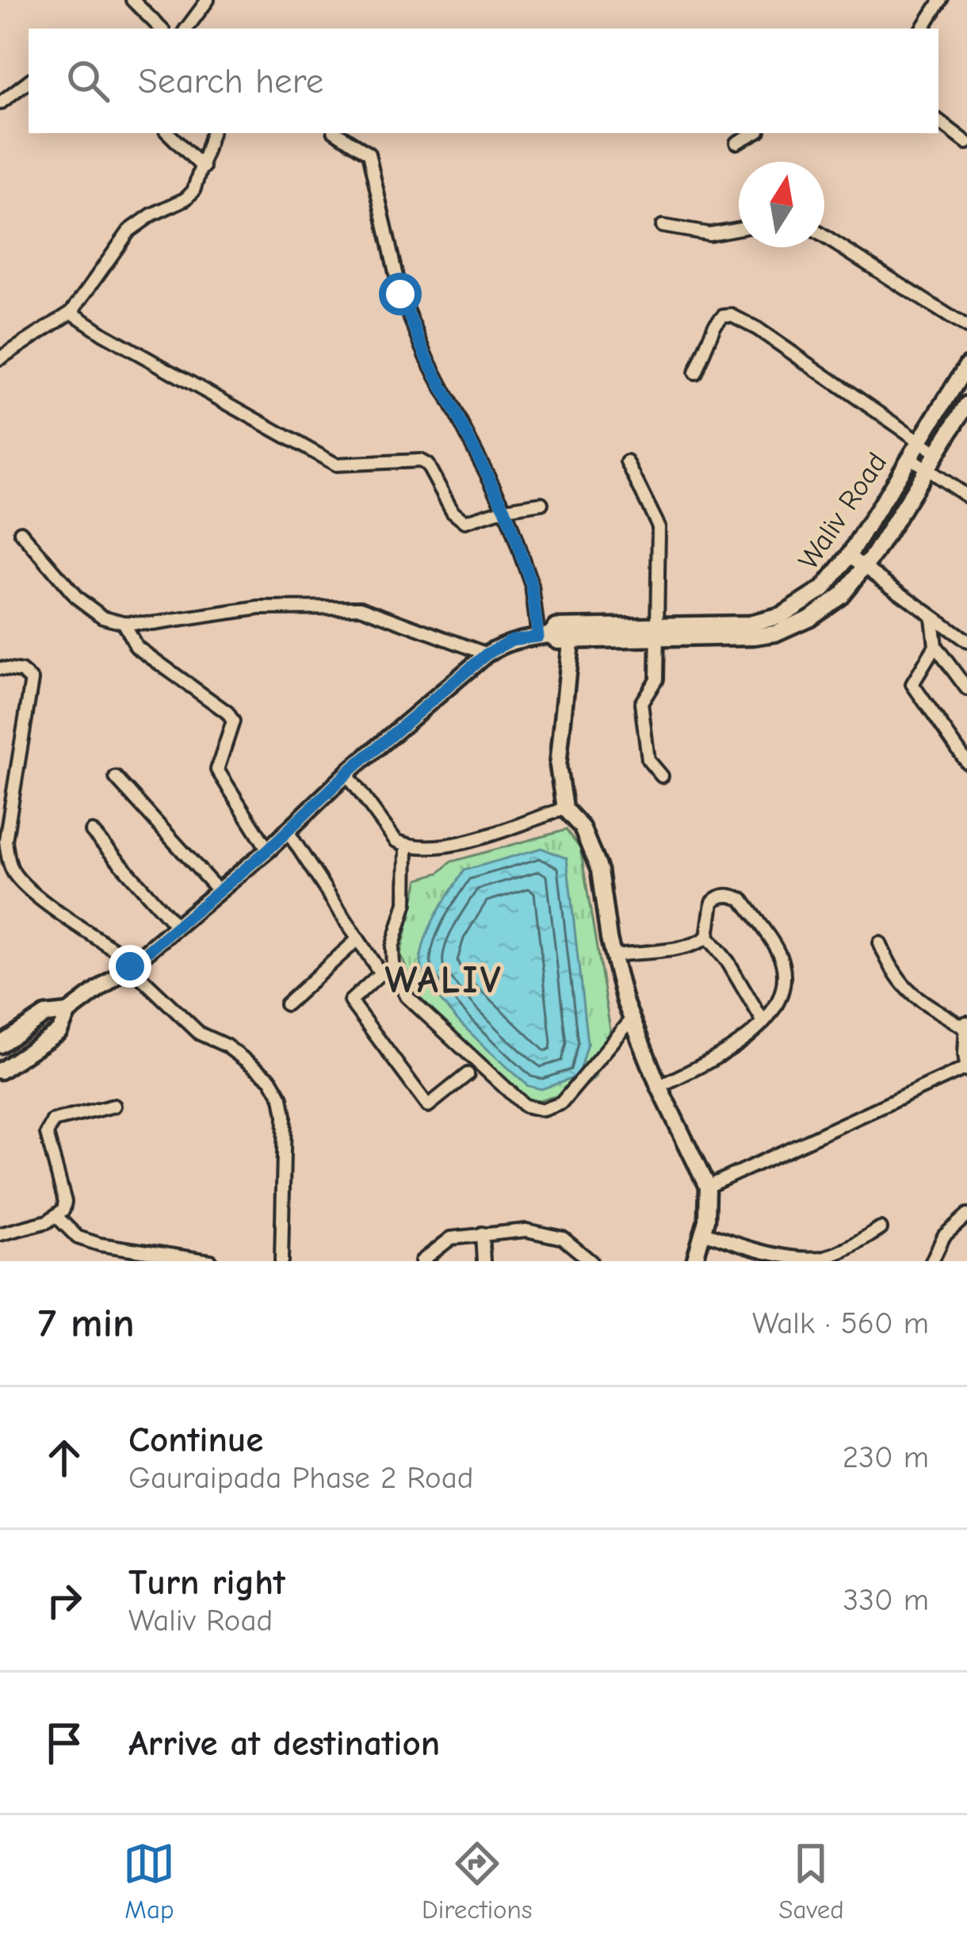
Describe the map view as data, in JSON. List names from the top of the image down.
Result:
{
  "streets": {
    "main road": ["Waliv Road"]
  },
  "districts": ["WALIV"],
  "north": "top",
  "page": {
    "search": "Search here",
    "heading": ["7 min", "Walk · 560 m"],
    "list": [
      ["Continue", "Gauraipada Phase 2 Road", "230 m"],
      ["Turn right", "Waliv Road", "330 m"],
      "Arrive at destination"
    ],
    "nav": ["Map", "Directions", "Saved"]
  }
}
